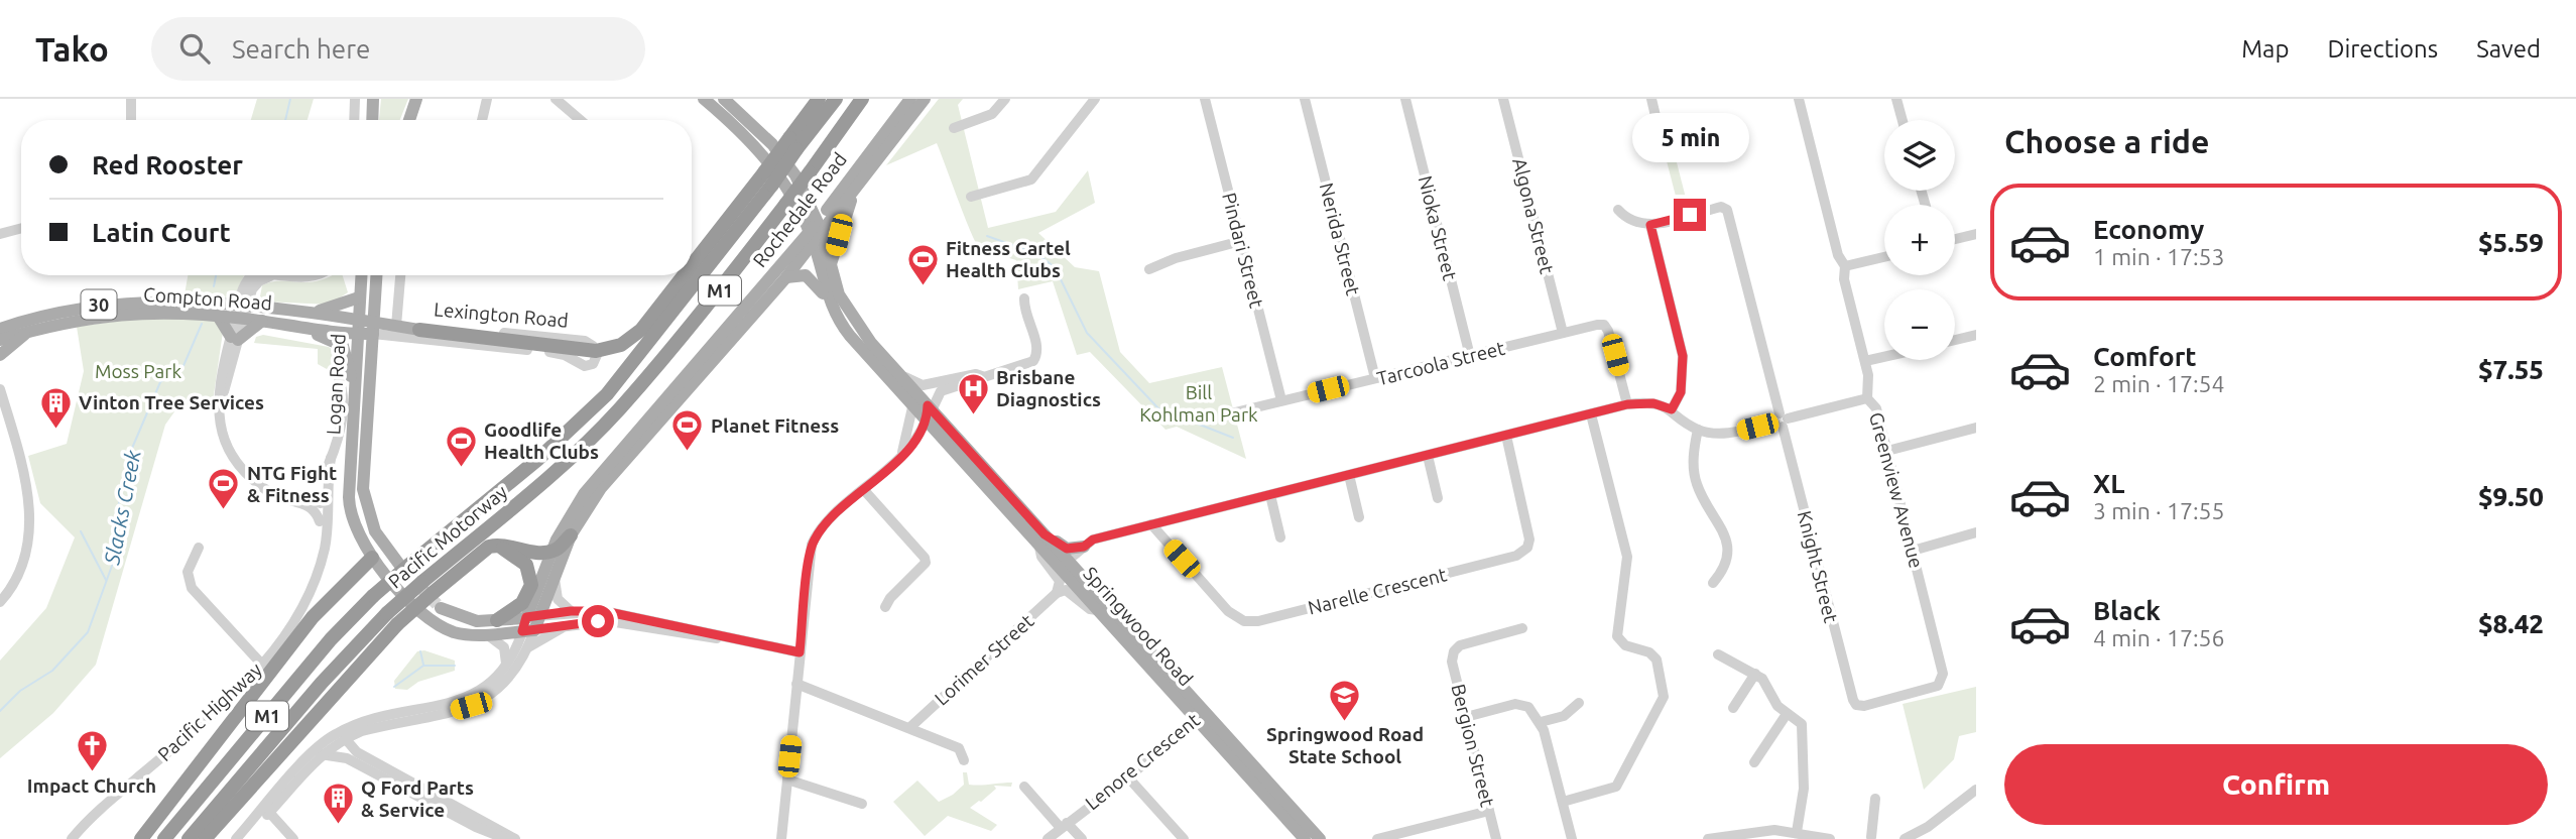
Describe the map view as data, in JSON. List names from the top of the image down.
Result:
{
  "streets": {
    "highway": ["M1", "Pacific Motorway"],
    "main road": [
      "Rochedale Road",
      "Compton Road",
      "30",
      "Lexington Road",
      "Logan Road",
      "Springwood Road"
    ],
    "street": [
      "Algona Street",
      "Nioka Street",
      "Nerida Street",
      "Pindari Street",
      "Tarcoola Street",
      "Greenview Avenue",
      "Knight Street",
      "Narelle Crescent",
      "Lorimer Street",
      "Pacific Highway",
      "Bergion Street",
      "Lenore Crescent"
    ]
  },
  "crossings": [
    ["Rochedale Road", "Logan Road"],
    ["Rochedale Road", "Springwood Road"],
    ["Algona Street", "Tarcoola Street"],
    ["Nioka Street", "Tarcoola Street"],
    ["Nerida Street", "Tarcoola Street"],
    ["Pindari Street", "Tarcoola Street"],
    ["Compton Road", "Lexington Road"],
    ["Compton Road", "Logan Road"],
    ["Lexington Road", "Logan Road"],
    ["Logan Road", "Pacific Motorway"],
    ["Logan Road", "Pacific Highway"],
    ["Greenview Avenue", "Knight Street"],
    ["Pacific Motorway", "Springwood Road"],
    ["Springwood Road", "Lenore Crescent"]
  ],
  "water": ["Slacks Creek"],
  "parks": ["Moss Park", "Bill Kohlman Park"],
  "places": {
    "sports": [
      "Fitness Cartel Health Clubs",
      "Planet Fitness",
      "Goodlife Health Clubs",
      "NTG Fight & Fitness"
    ],
    "hospital": ["Brisbane Diagnostics"],
    "building": ["Vinton Tree Services", "Q Ford Parts & Service"],
    "school or university": ["Springwood Road State School"],
    "church": ["Impact Church"]
  },
  "page": {
    "header": "Tako",
    "search": "Search here",
    "nav": ["Map", "Directions", "Saved"],
    "heading": "Choose a ride",
    "bubble": "5 min",
    "map_buttons": ["+", "−"],
    "banner": ["Red Rooster", "Latin Court"],
    "list": [
      {
        "name": "Economy",
        "note": "1 min · 17:53",
        "value": "$5.59"
      },
      {
        "name": "Comfort",
        "note": "2 min · 17:54",
        "value": "$7.55"
      },
      {
        "name": "XL",
        "note": "3 min · 17:55",
        "value": "$9.50"
      },
      {
        "name": "Black",
        "note": "4 min · 17:56",
        "value": "$8.42"
      }
    ],
    "buttons": "Confirm"
  }
}
